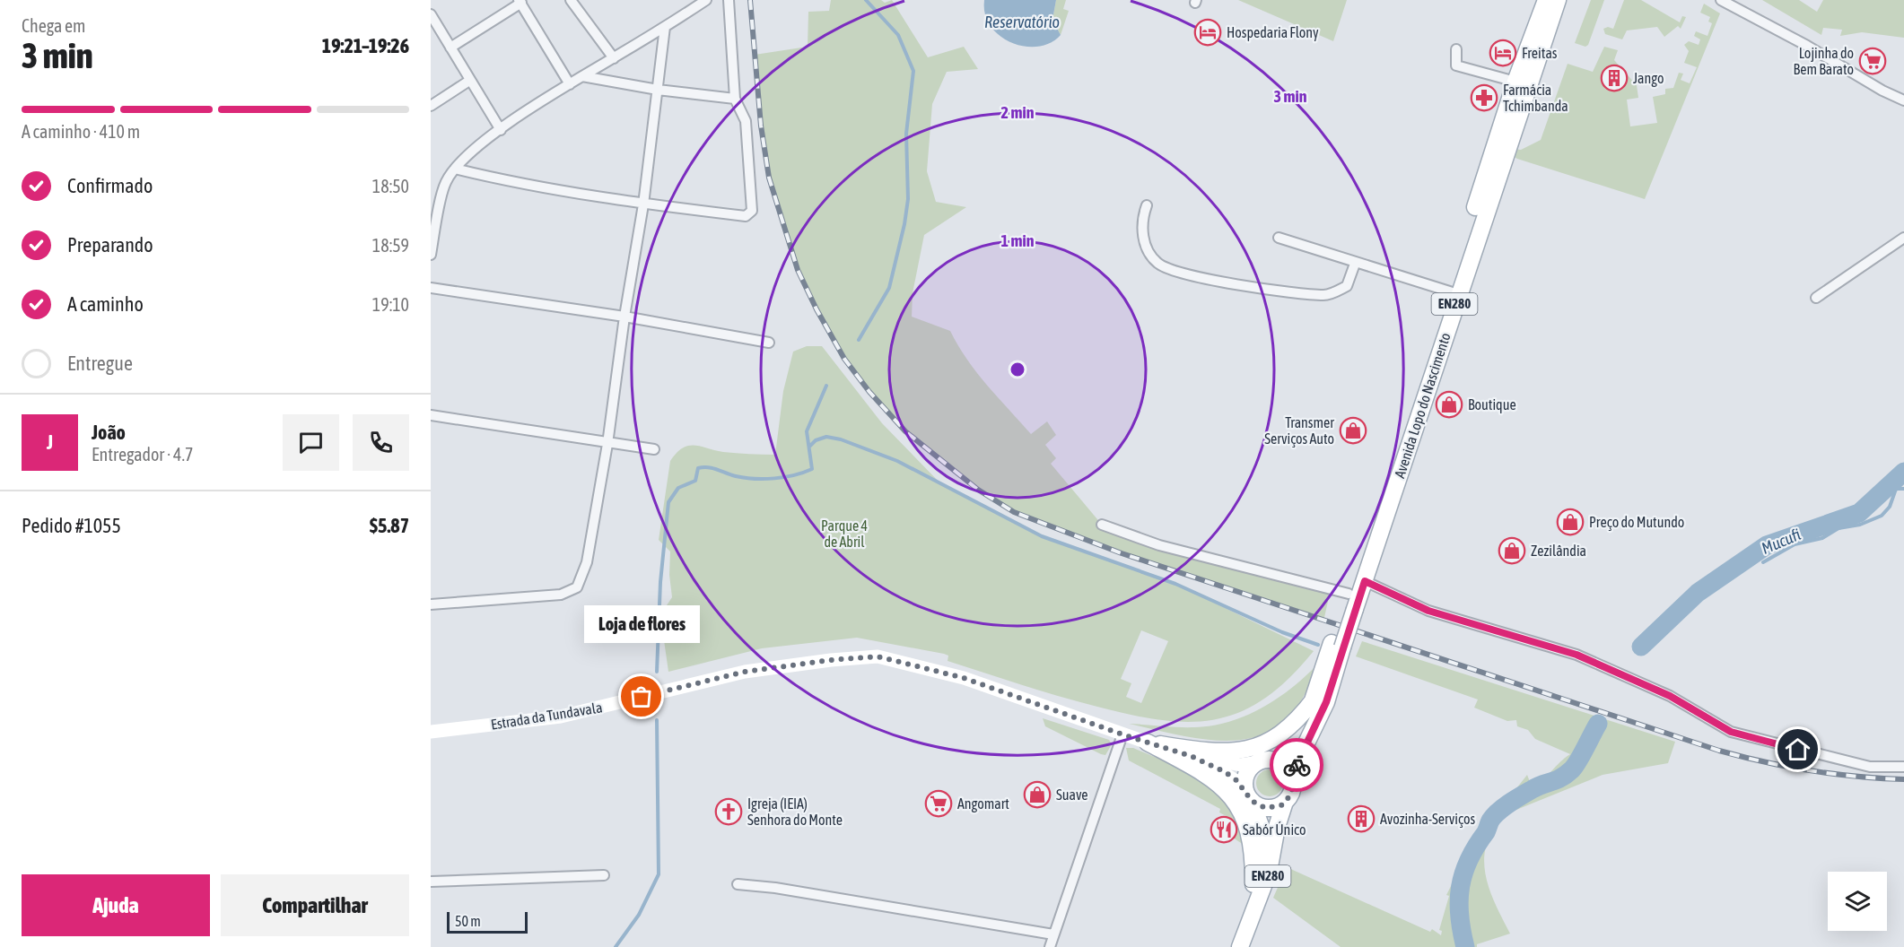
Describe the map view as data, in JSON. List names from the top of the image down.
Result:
{
  "streets": {
    "main road": ["EN280", "Avenida Lopo do Nascimento", "Estrada da Tundavala"]
  },
  "crossings": [
    ["EN280", "Avenida Lopo do Nascimento"],
    ["EN280", "Estrada da Tundavala"],
    ["Avenida Lopo do Nascimento", "Estrada da Tundavala"]
  ],
  "water": ["Reservatório", "Mucufi"],
  "parks": ["Parque 4 de Abril"],
  "places": {
    "hotel": ["Hospedaria Flony", "Freitas"],
    "supermarket": ["Lojinha do Bem Barato", "Angomart"],
    "building": ["Jango", "Avozinha-Serviços"],
    "pharmacy": ["Farmácia Tchimbanda"],
    "shop": [
      "Boutique",
      "Transmer Serviços Auto",
      "Preço do Mutundo",
      "Zezilândia",
      "Suave"
    ],
    "other": ["Loja de flores"],
    "church": ["Igreja (IEIA) Senhora do Monte"],
    "restaurant": ["Sabór Único"]
  },
  "scale_bar": "50 m",
  "page": {
    "heading": ["3 min", "Chega em", "19:21–19:26"],
    "panel": [
      "João",
      "Entregador · 4.7",
      "Pedido #1055",
      "$5.87"
    ],
    "bar": "A caminho · 410 m",
    "list": [
      ["Confirmado", "18:50"],
      ["Preparando", "18:59"],
      ["A caminho", "19:10"],
      "Entregue"
    ],
    "round": "J",
    "bubble": "Loja de flores",
    "buttons": ["Ajuda", "Compartilhar"],
    "scale": "50 m"
  },
  "rings": ["3 min", "2 min", "1 min"]
}
